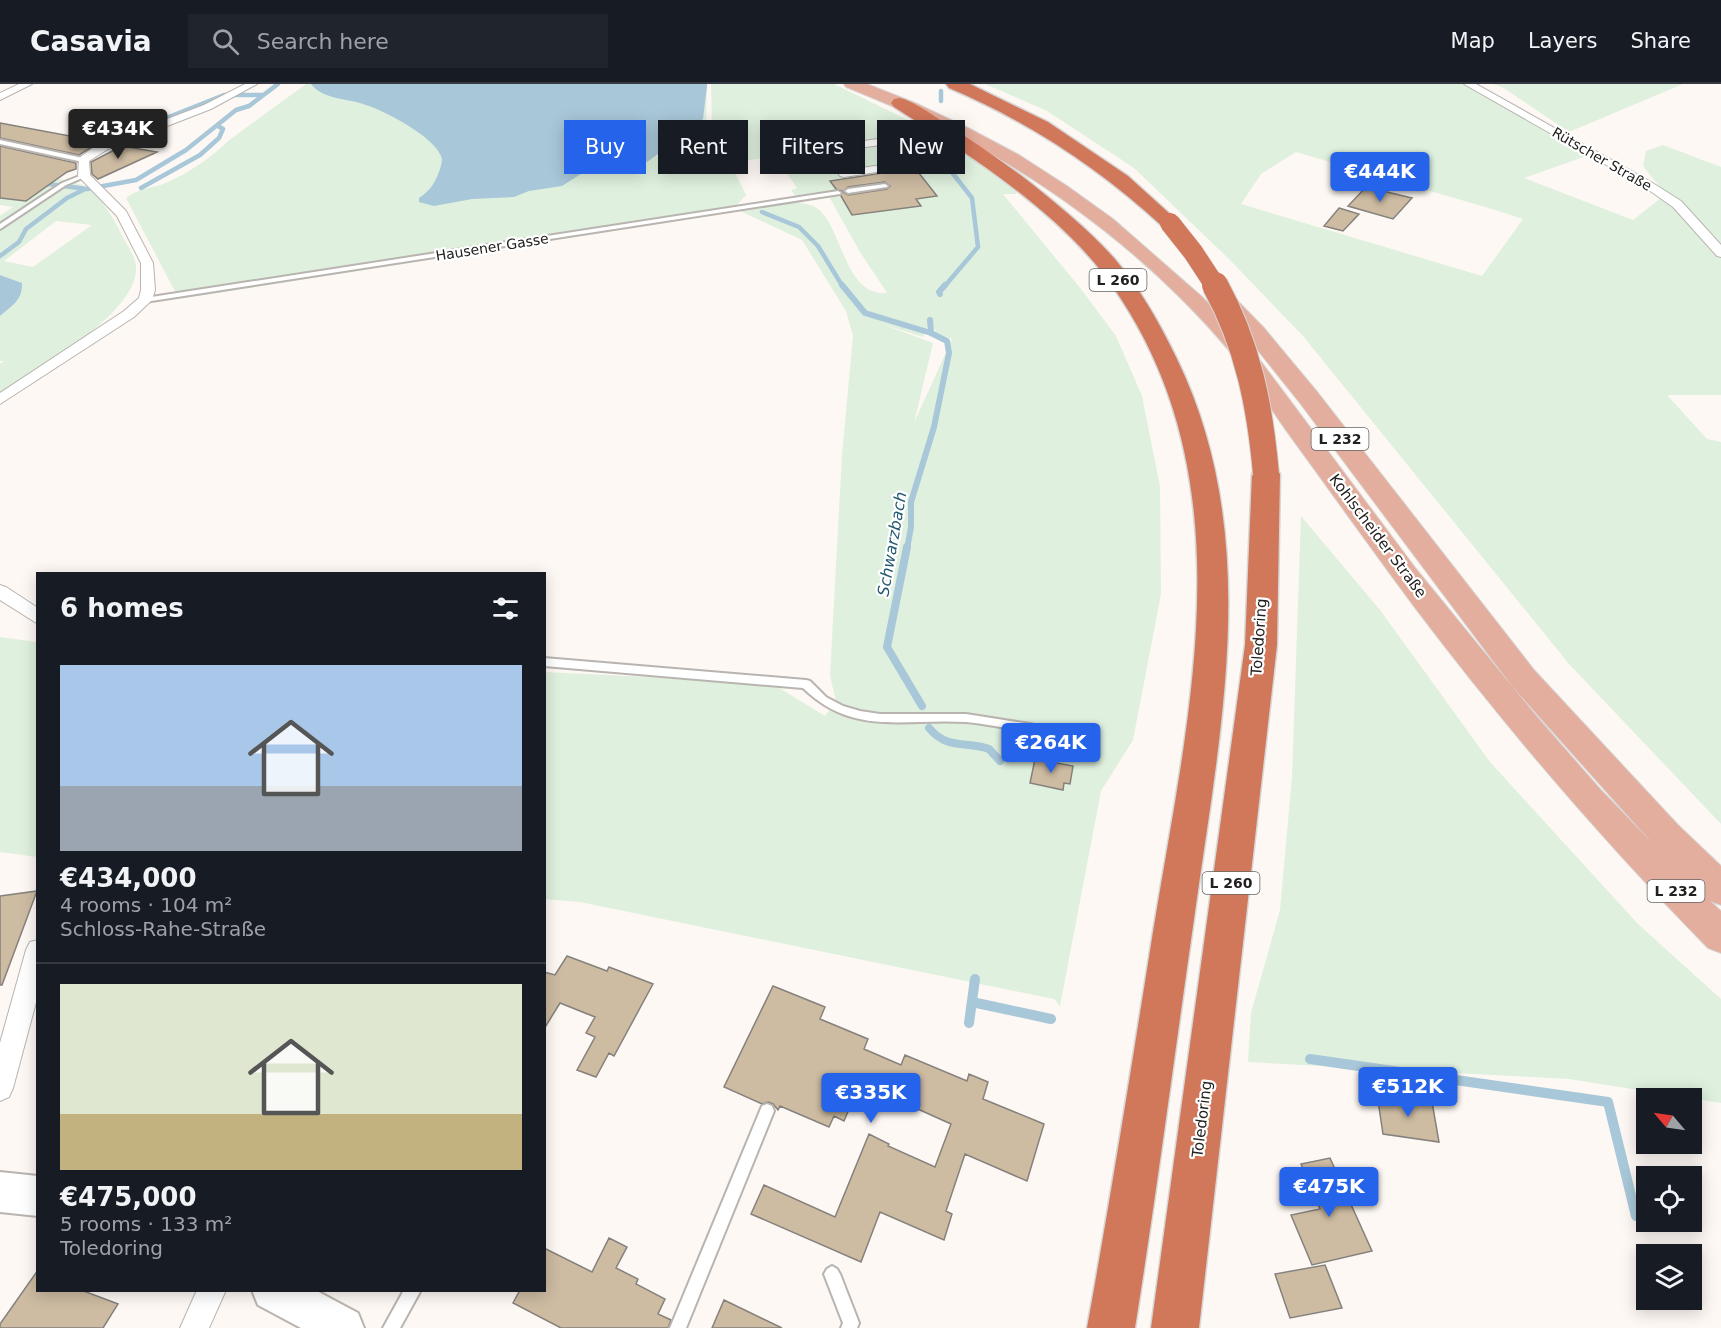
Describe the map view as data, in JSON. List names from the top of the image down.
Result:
{
  "streets": {
    "highway": ["L 260", "Toledoring"],
    "main road": ["L 232", "Kohlscheider Straße"],
    "street": ["Rütscher Straße"],
    "lane": ["Hausener Gasse"]
  },
  "crossings": [
    ["L 260", "Kohlscheider Straße"]
  ],
  "water": ["Schwarzbach"],
  "north": "top left",
  "page": {
    "header": "Casavia",
    "search": "Search here",
    "nav": ["Map", "Layers", "Share"],
    "price": [
      "€434K",
      "€444K",
      "€264K",
      "€512K",
      "€335K",
      "€475K"
    ],
    "chip": [
      "Buy",
      "Rent",
      "Filters",
      "New"
    ],
    "heading": "6 homes",
    "list": [
      {
        "name": "€434,000",
        "note": "4 rooms · 104 m² · Schloss-Rahe-Straße"
      },
      {
        "name": "€475,000",
        "note": "5 rooms · 133 m² · Toledoring"
      }
    ]
  }
}
